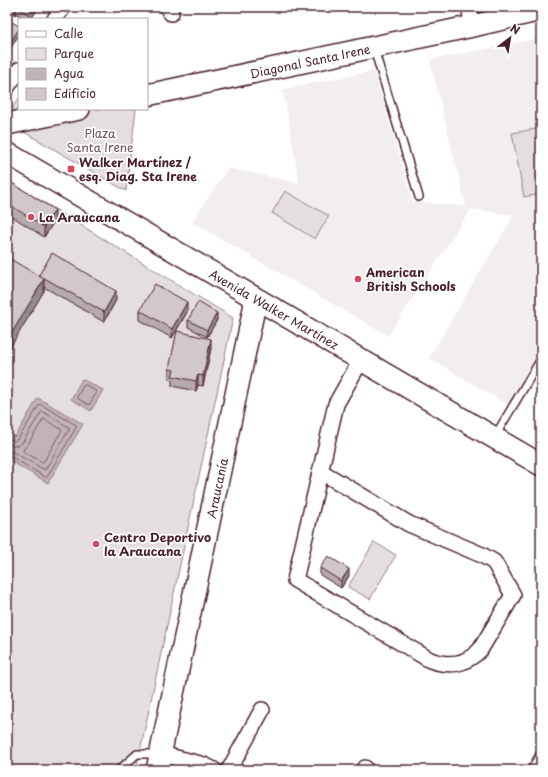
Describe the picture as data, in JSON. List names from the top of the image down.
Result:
{
  "streets": {
    "street": ["Diagonal Santa Irene", "Avenida Walker Martínez", "Araucanía"]
  },
  "crossings": [
    ["Avenida Walker Martínez", "Araucanía"]
  ],
  "parks": ["Plaza Santa Irene"],
  "places": {
    "transit": ["Walker Martínez / esq. Diag. Sta Irene"],
    "other": ["La Araucana", "American British Schools", "Centro Deportivo la Araucana"]
  },
  "legend": [
    "Calle",
    "Parque",
    "Agua",
    "Edificio"
  ],
  "north": "top right"
}
